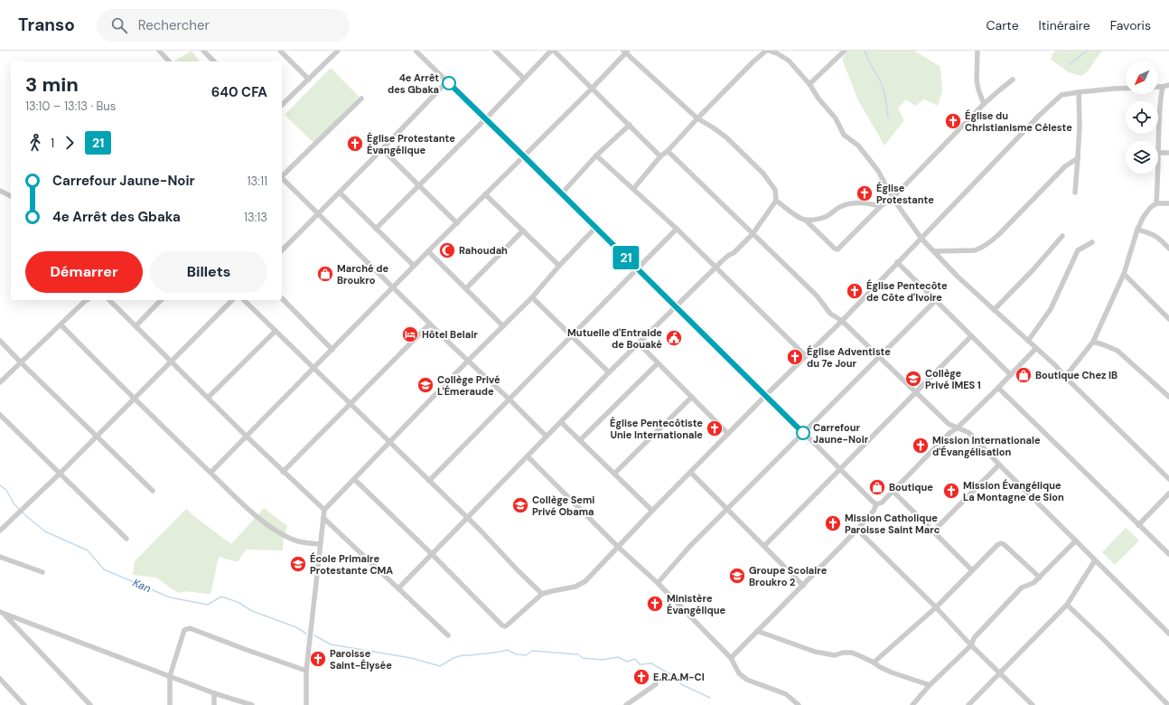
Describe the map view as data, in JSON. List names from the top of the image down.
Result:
{
  "water": ["Kan"],
  "places": {
    "other": ["4e Arrêt des Gbaka", "Carrefour Jaune-Noir"],
    "church": [
      "Église du Christianisme Céleste",
      "Église Protestante Évangélique",
      "Église Protestante",
      "Église Pentecôte de Côte d'Ivoire",
      "Église Adventiste du 7e Jour",
      "Église Pentecôtiste Unie Internationale",
      "Mission Internationale d'Évangélisation",
      "Mission Évangélique La Montagne de Sion",
      "Mission Catholique Paroisse Saint Marc",
      "Ministère Évangélique",
      "Paroisse Saint-Élysée",
      "E.R.A.M-CI"
    ],
    "mosque": ["Rahoudah"],
    "shop": ["Marché de Broukro", "Boutique Chez IB", "Boutique"],
    "hotel": ["Hôtel Belair"],
    "public building": ["Mutuelle d'Entraide de Bouaké"],
    "school or university": [
      "Collège Privé IMES 1",
      "Collège Privé L'Émeraude",
      "Collège Semi Privé Obama",
      "École Primaire Protestante CMA",
      "Groupe Scolaire Broukro 2"
    ]
  },
  "lines": ["bus line 21"],
  "north": "bottom left",
  "page": {
    "header": "Transo",
    "search": "Rechercher",
    "nav": ["Carte", "Itinéraire", "Favoris"],
    "on_map": "21",
    "heading": ["3 min", "13:10 – 13:13 · Bus", "640 CFA"],
    "legs": ["1", "21"],
    "list": [
      {
        "name": "Carrefour Jaune-Noir",
        "value": "13:11"
      },
      {
        "name": "4e Arrêt des Gbaka",
        "value": "13:13"
      }
    ],
    "buttons": ["Démarrer", "Billets"]
  }
}
